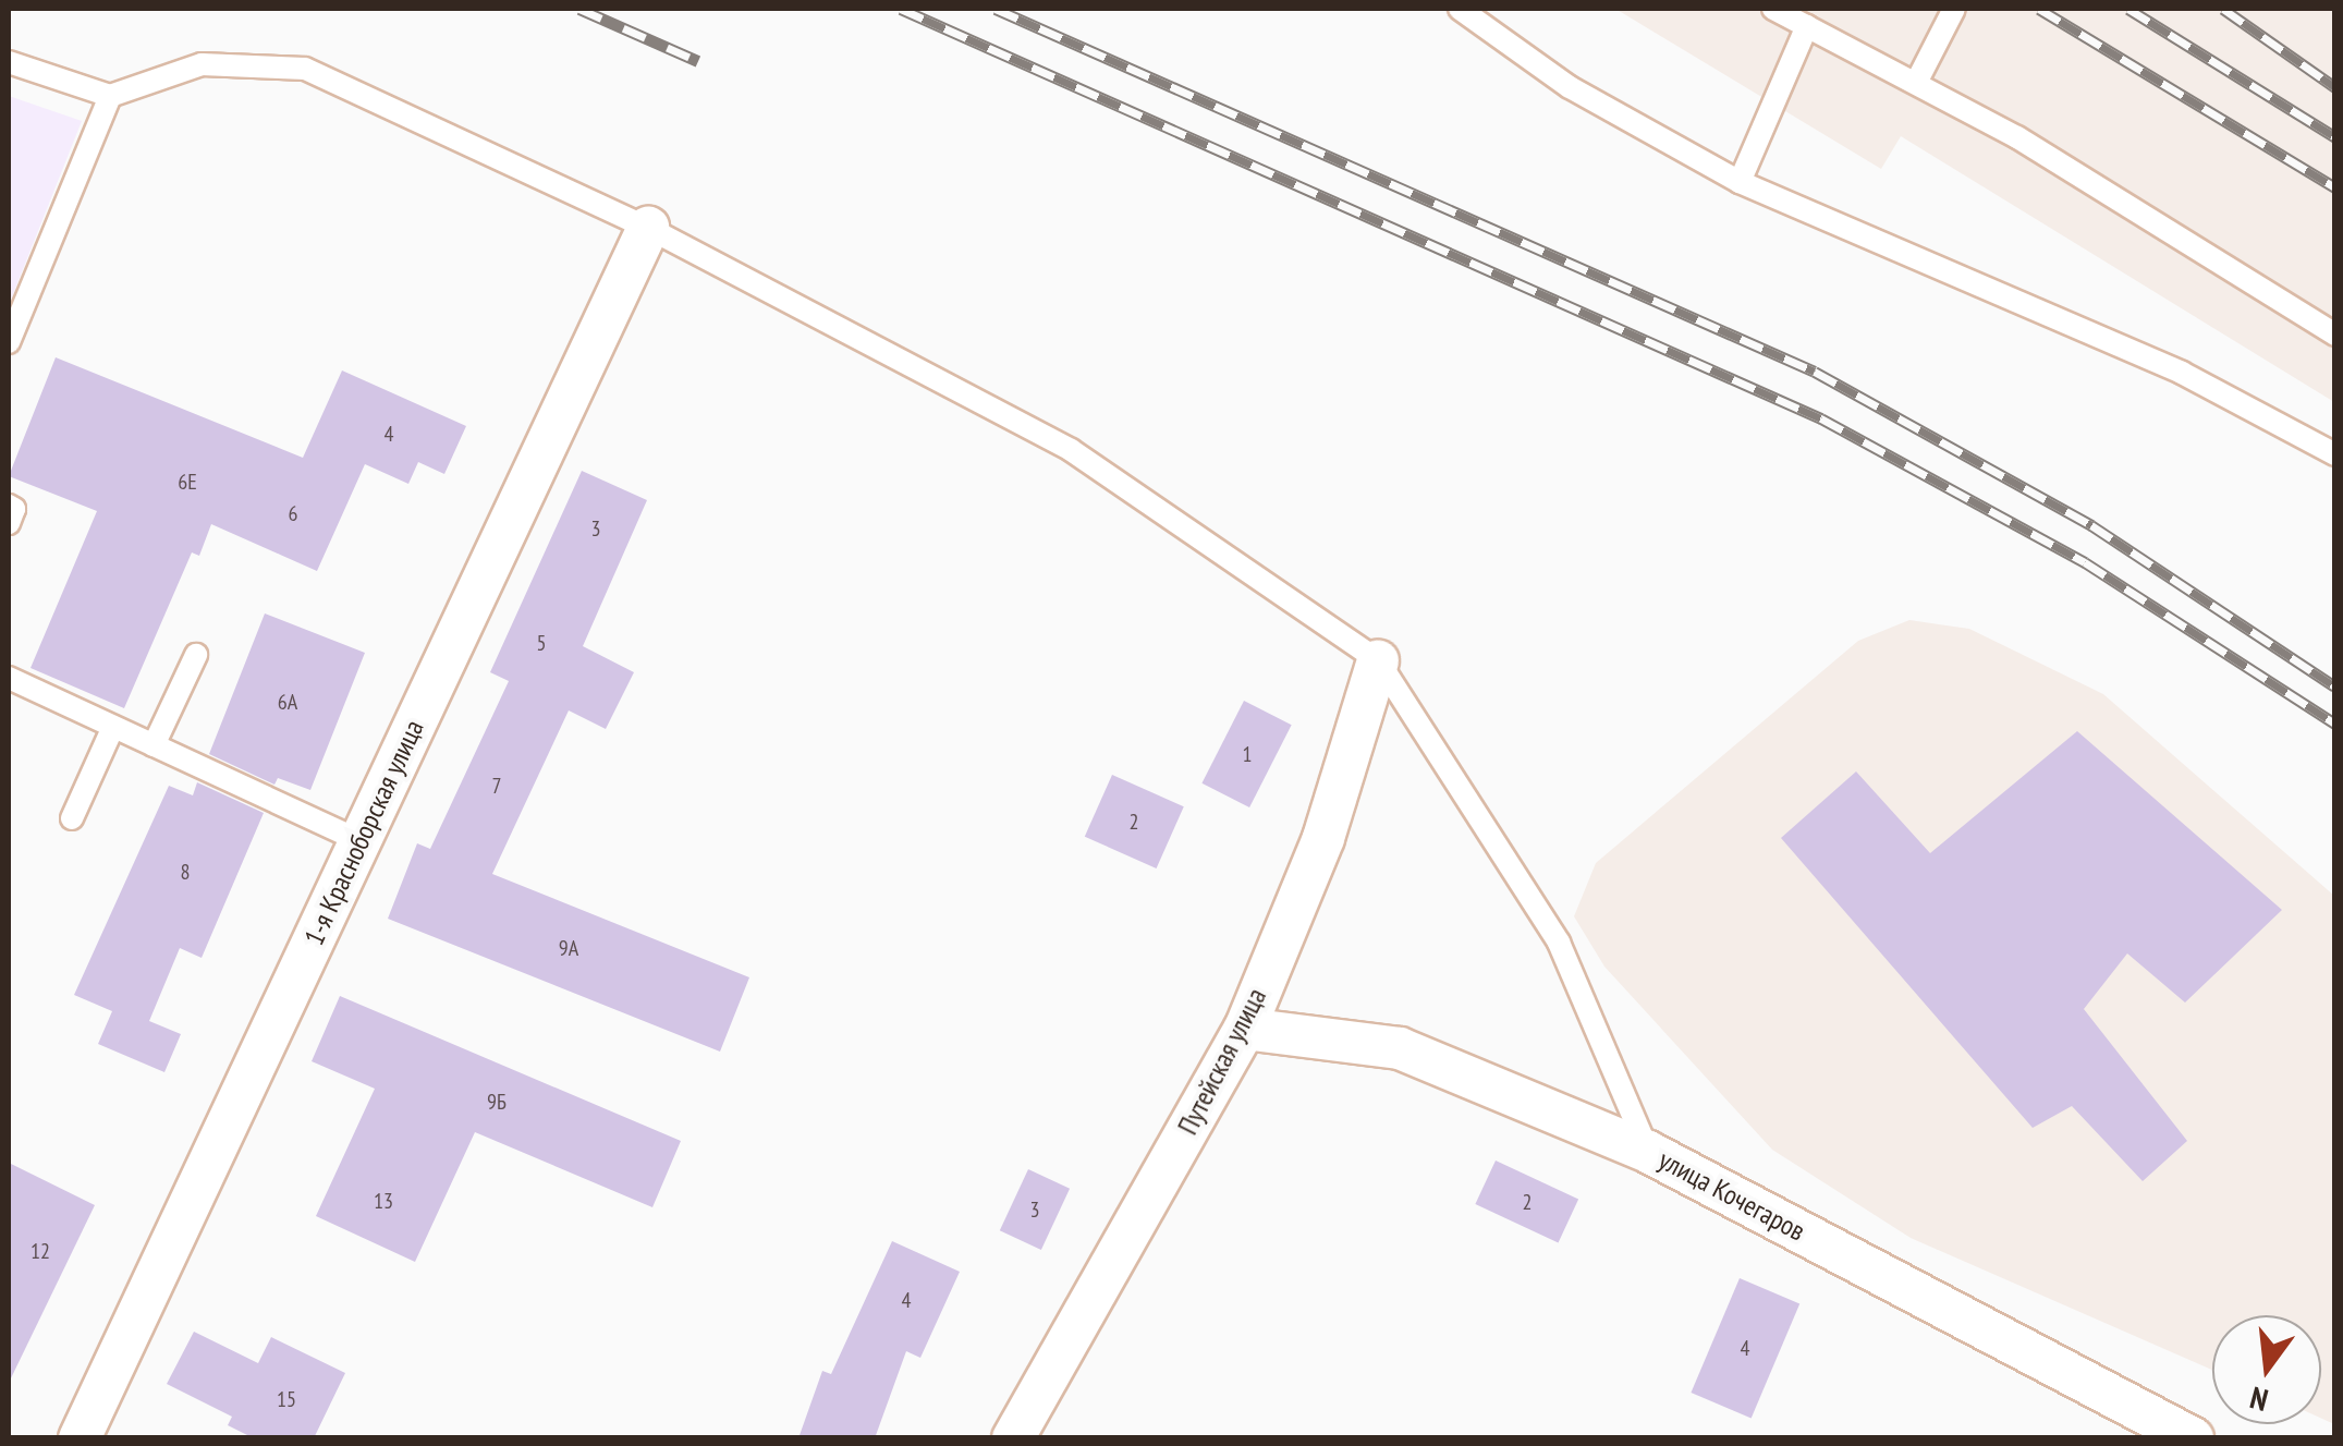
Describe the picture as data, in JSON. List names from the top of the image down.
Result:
{
  "streets": {
    "street": ["1-я Красноборская улица", "Путейская улица", "улица Кочегаров"]
  },
  "crossings": [
    ["Путейская улица", "улица Кочегаров"]
  ],
  "house_numbers": [
    "4",
    "6Е",
    "6",
    "3",
    "5",
    "6А",
    "1",
    "7",
    "2",
    "8",
    "9А",
    "9Б",
    "13",
    "2",
    "3",
    "12",
    "4",
    "4",
    "15"
  ],
  "north": "bottom"
}
